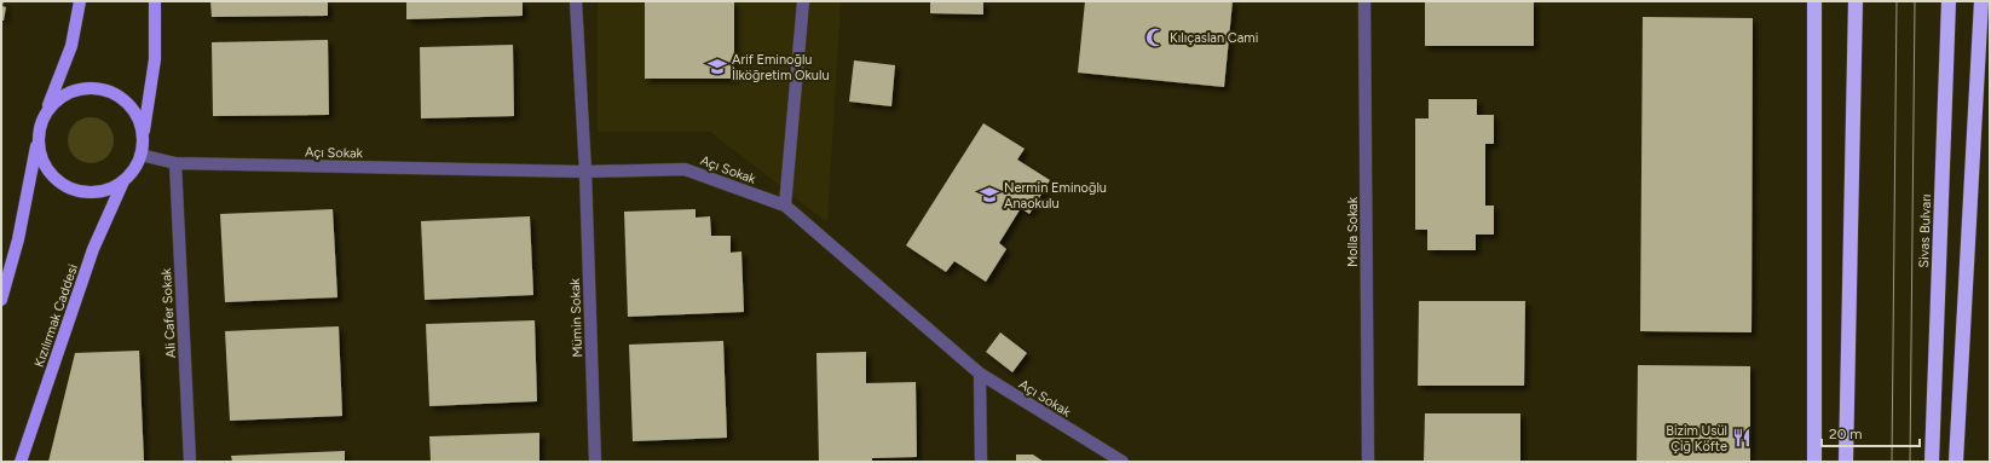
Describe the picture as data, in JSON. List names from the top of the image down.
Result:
{
  "streets": {
    "highway": ["Sivas Bulvarı"],
    "main road": ["Kızılırmak Caddesi"],
    "street": [
      "Açı Sokak",
      "Molla Sokak",
      "Ali Cafer Sokak",
      "Mümin Sokak"
    ]
  },
  "crossings": [
    ["Açı Sokak", "Ali Cafer Sokak"],
    ["Açı Sokak", "Kızılırmak Caddesi"],
    ["Açı Sokak", "Mümin Sokak"]
  ],
  "places": {
    "mosque": ["Kılıçaslan Cami"],
    "school or university": ["Arif Eminoğlu İlköğretim Okulu", "Nermin Eminoğlu Anaokulu"],
    "restaurant": ["Bizim Usül Çiğ Köfte"]
  },
  "scale_bar": "20 m"
}
